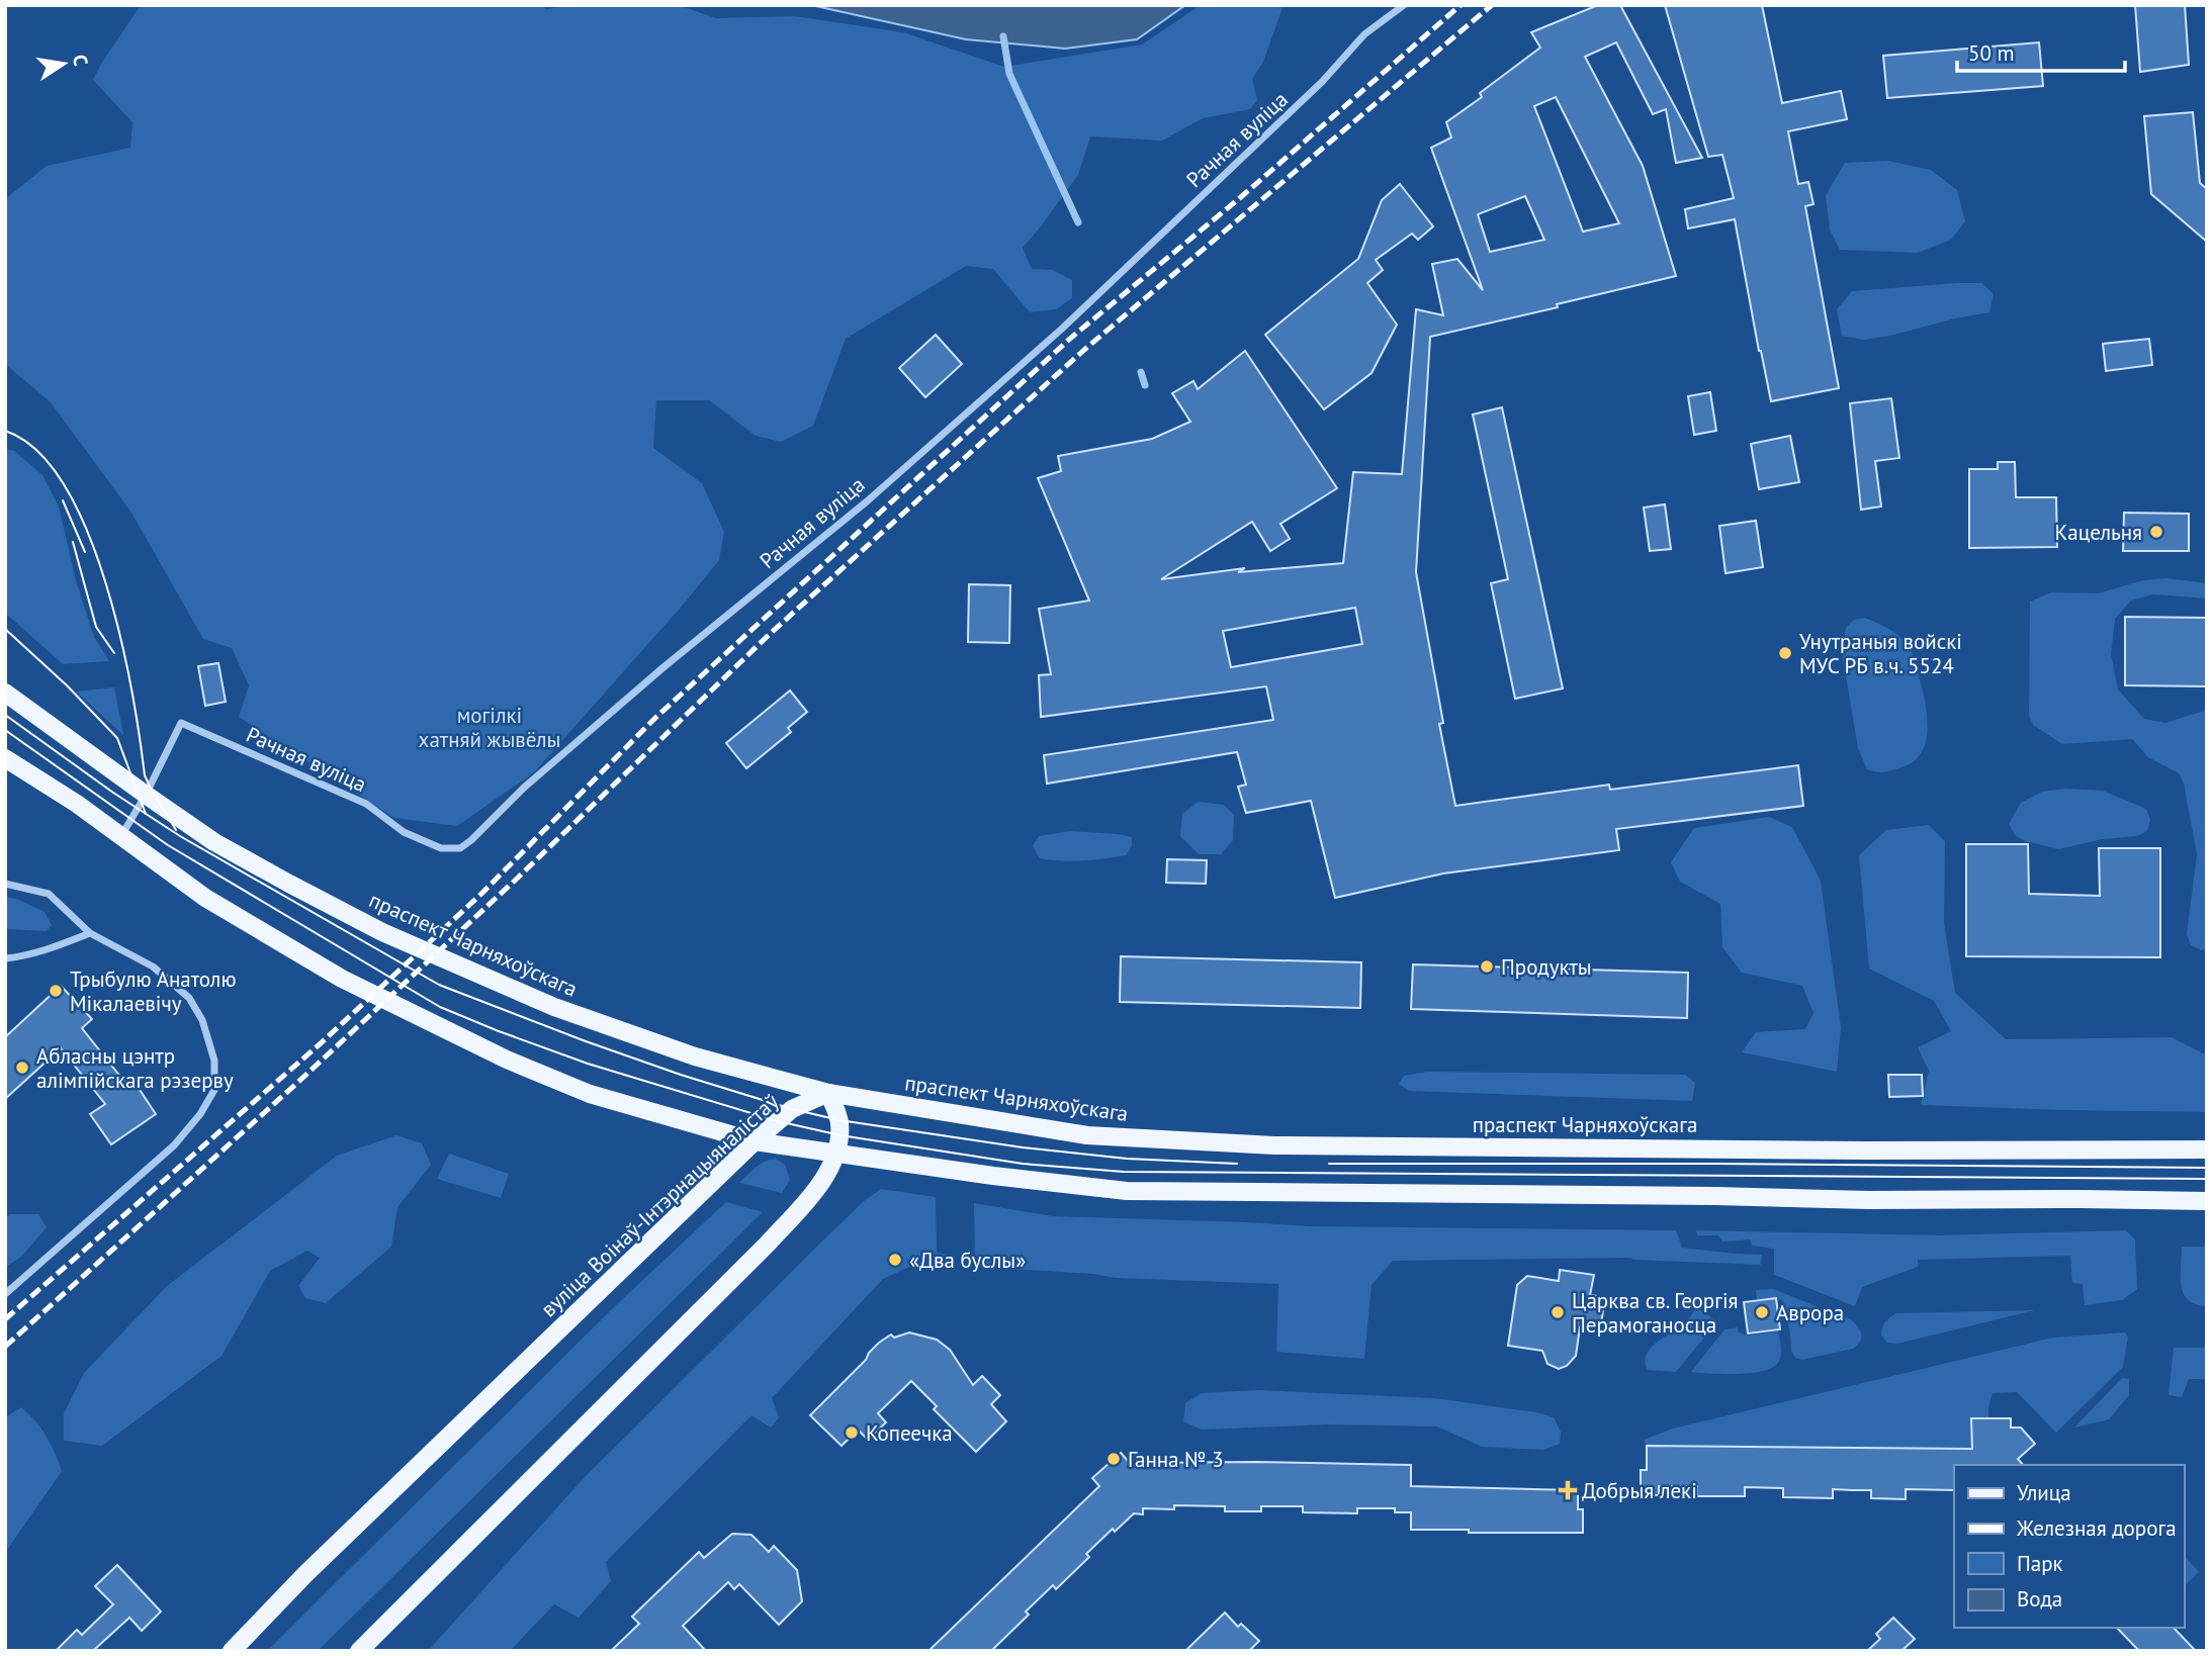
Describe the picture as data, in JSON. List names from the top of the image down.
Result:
{
  "streets": {
    "main road": ["праспект Чарняхоўскага", "вуліца Воінаў-Інтэрнацыяналістаў"],
    "street": ["Рачная вуліца"]
  },
  "crossings": [
    ["Рачная вуліца", "праспект Чарняхоўскага"],
    ["праспект Чарняхоўскага", "вуліца Воінаў-Інтэрнацыяналістаў"]
  ],
  "parks": ["могілкі хатняй жывёлы"],
  "places": {
    "other": [
      "Кацельня",
      "Унутраныя войскі МУС РБ в.ч. 5524",
      "Продукты",
      "Трыбулю Анатолю Мікалаевічу",
      "Абласны цэнтр алімпійскага рэзерву",
      "«Два буслы»",
      "Царква св. Георгія Перамоганосца",
      "Аврора",
      "Копеечка",
      "Ганна № 3"
    ],
    "health": ["Добрыя лекі"]
  },
  "legend": [
    "Улица",
    "Железная дорога",
    "Парк",
    "Вода"
  ],
  "scale_bar": "50 m",
  "north": "right"
}
